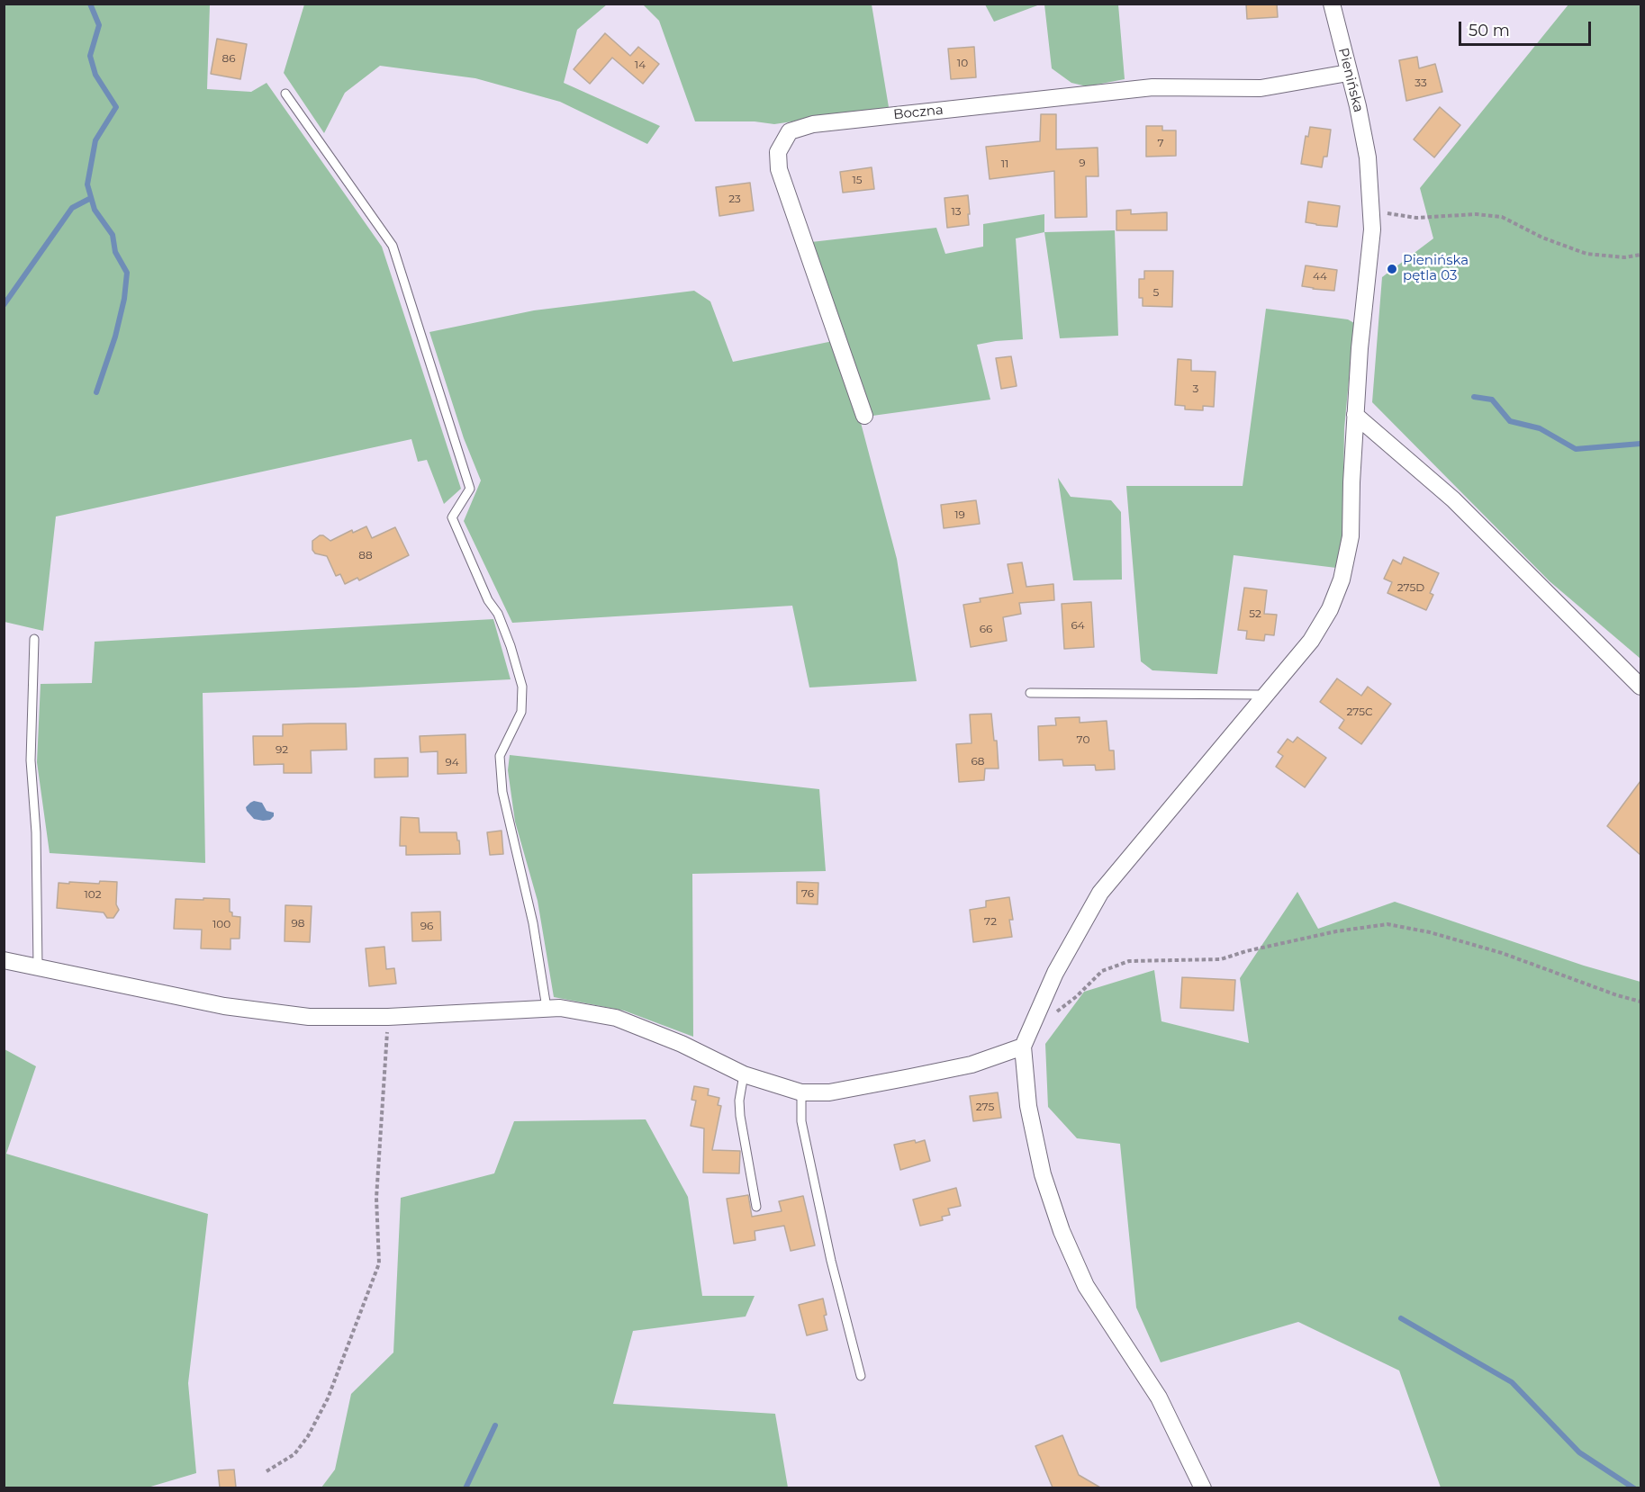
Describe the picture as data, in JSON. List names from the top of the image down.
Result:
{
  "streets": {
    "street": ["Pienińska", "Boczna"]
  },
  "crossings": [
    ["Pienińska", "Boczna"]
  ],
  "places": ["Pienińska pętla 03"],
  "house_numbers": [
    "86",
    "10",
    "14",
    "33",
    "7",
    "9",
    "11",
    "15",
    "23",
    "13",
    "44",
    "5",
    "3",
    "19",
    "88",
    "275D",
    "52",
    "64",
    "66",
    "275C",
    "70",
    "92",
    "68",
    "94",
    "76",
    "102",
    "72",
    "98",
    "100",
    "96",
    "275"
  ],
  "scale_bar": "50 m"
}
